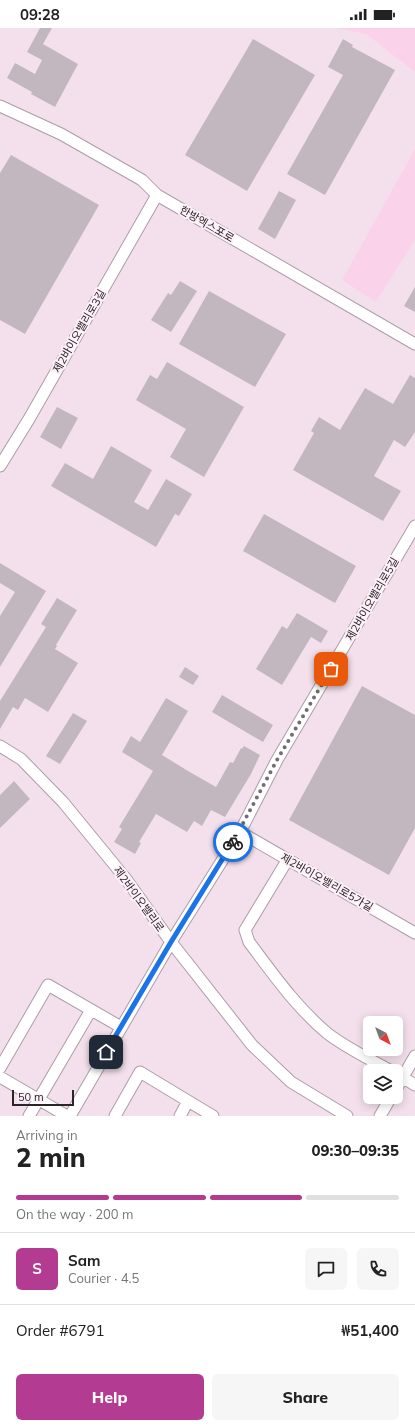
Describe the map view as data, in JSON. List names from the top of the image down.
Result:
{
  "streets": {
    "street": [
      "한방엑스포로",
      "제2바이오밸리로3길",
      "제2바이오밸리로5길",
      "제2바이오밸리로5가길",
      "제2바이오밸리로"
    ]
  },
  "crossings": [
    ["한방엑스포로", "제2바이오밸리로3길"],
    ["제2바이오밸리로5길", "제2바이오밸리로5가길"],
    ["제2바이오밸리로5길", "제2바이오밸리로"]
  ],
  "scale_bar": "50 m",
  "north": "bottom right",
  "page": {
    "status": "09:28",
    "scale": "50 m",
    "heading": ["2 min", "Arriving in", "09:30–09:35"],
    "panel": [
      "Sam",
      "Courier · 4.5",
      "Order #6791",
      "₩51,400"
    ],
    "bar": "On the way · 200 m",
    "round": "S",
    "buttons": ["Help", "Share"]
  }
}
